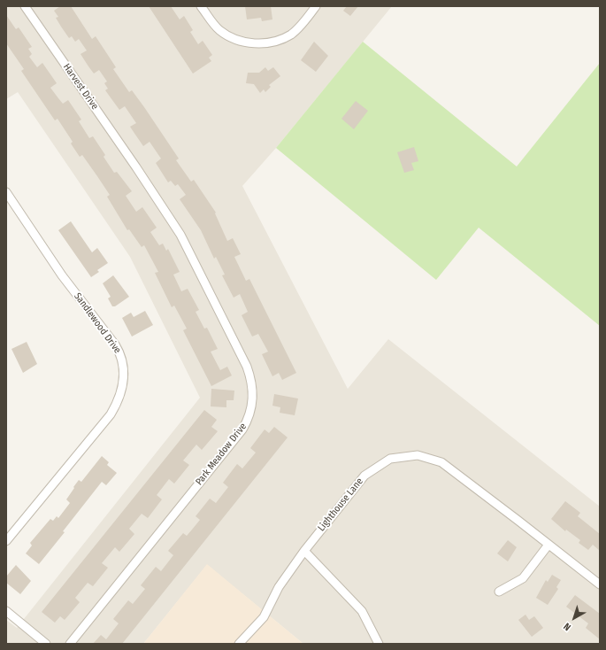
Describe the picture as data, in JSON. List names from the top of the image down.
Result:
{
  "streets": {
    "street": [
      "Harvest Drive",
      "Sandlewood Drive",
      "Park Meadow Drive",
      "Lighthouse Lane"
    ]
  },
  "crossings": [
    ["Harvest Drive", "Park Meadow Drive"]
  ],
  "north": "bottom left"
}
